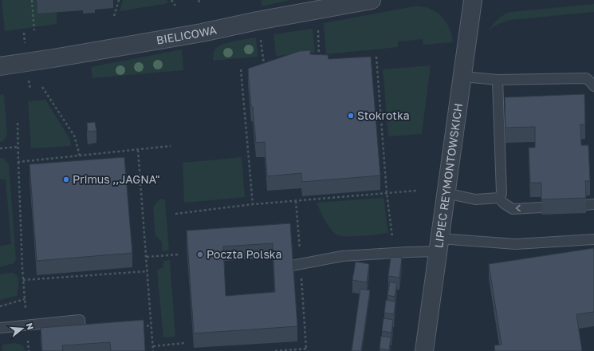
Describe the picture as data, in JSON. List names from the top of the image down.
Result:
{
  "streets": {
    "street": ["BIELICOWA", "LIPIEC REYMONTOWSKICH"]
  },
  "places": ["Stokrotka", "Primus ,,JAGNA\"", "Poczta Polska"],
  "north": "right"
}
